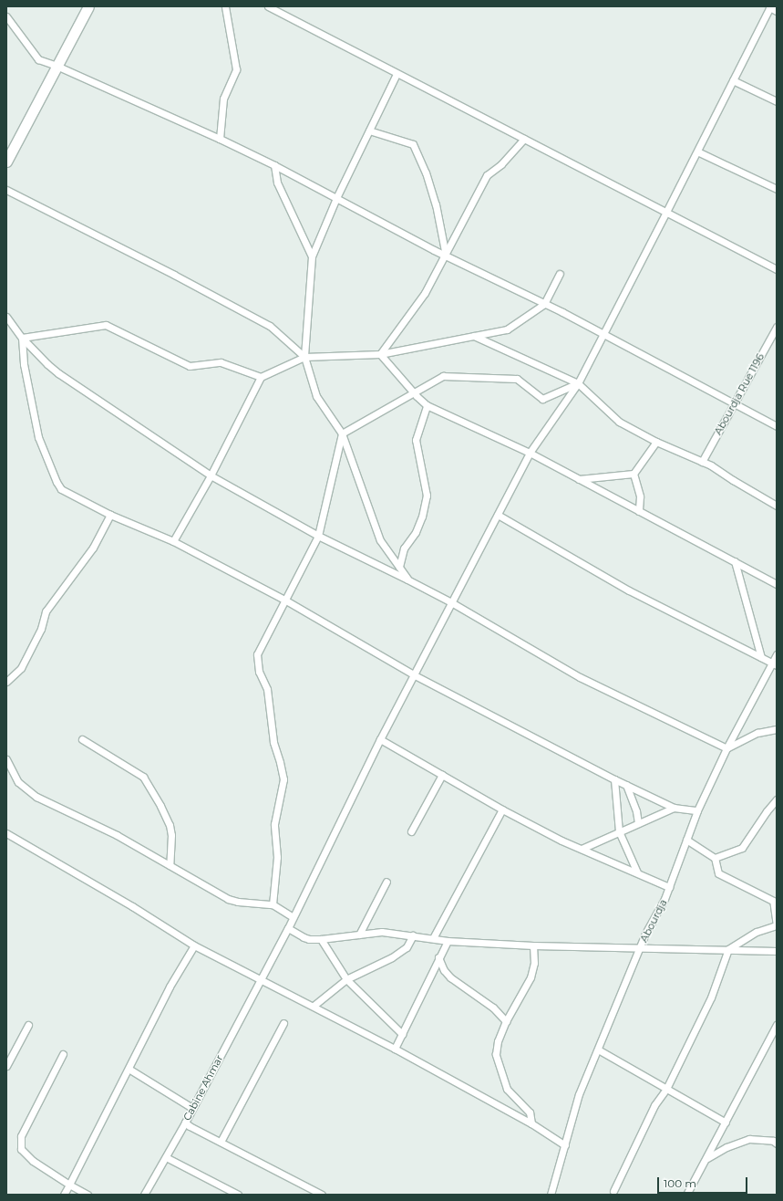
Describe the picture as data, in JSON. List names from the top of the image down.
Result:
{
  "streets": {
    "street": ["Abourdja Rue 1196", "Abourdja", "Cabine Ahmar"]
  },
  "scale_bar": "100 m"
}
